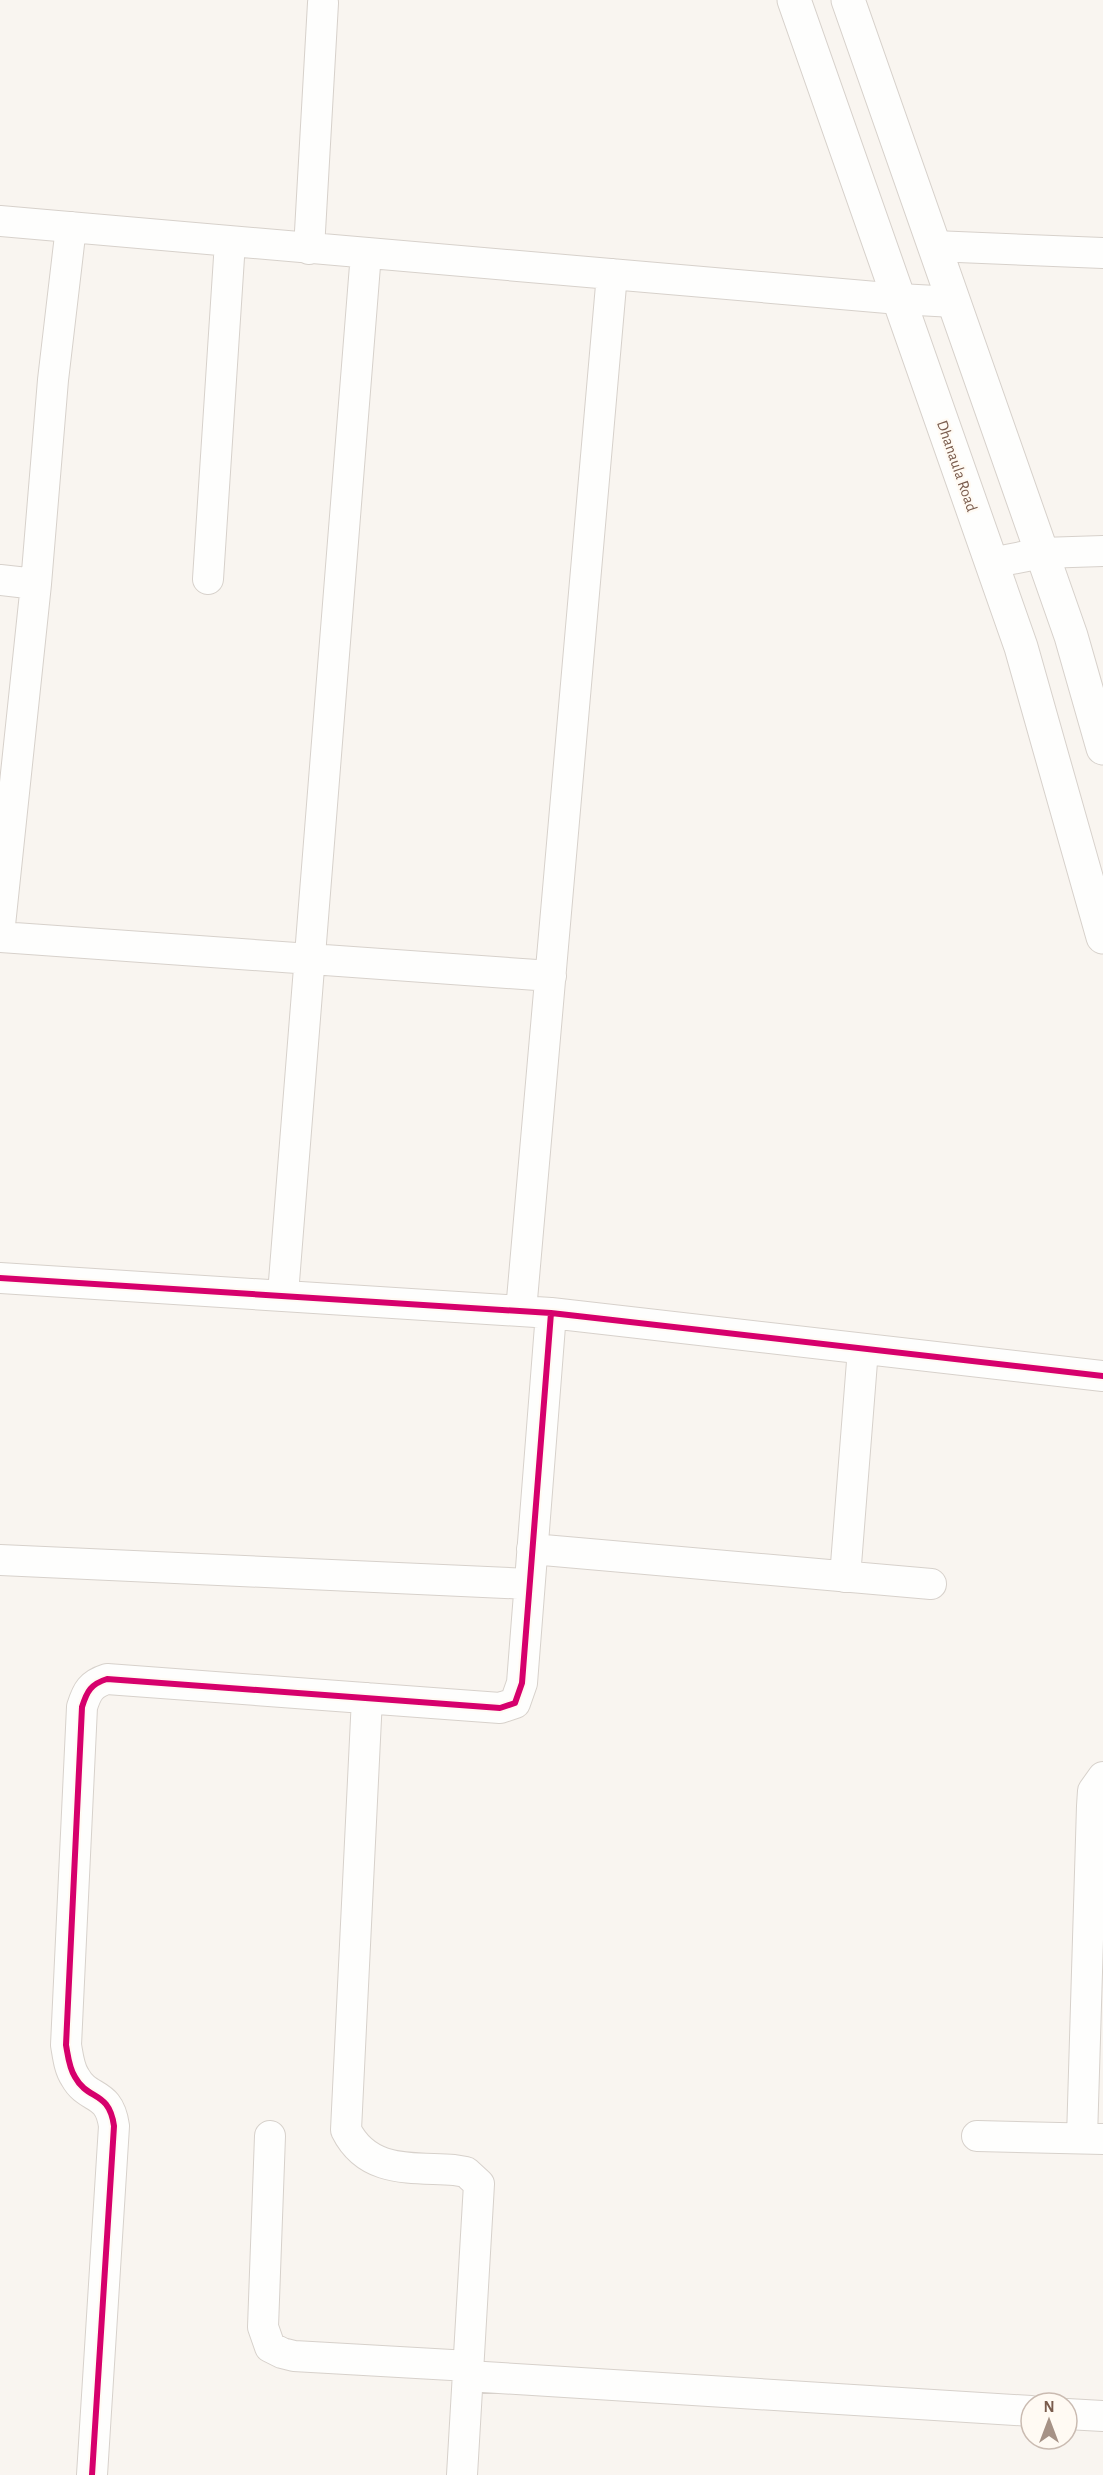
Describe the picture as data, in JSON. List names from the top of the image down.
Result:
{
  "streets": {
    "street": ["Dhanaula Road"]
  },
  "north": "top"
}
